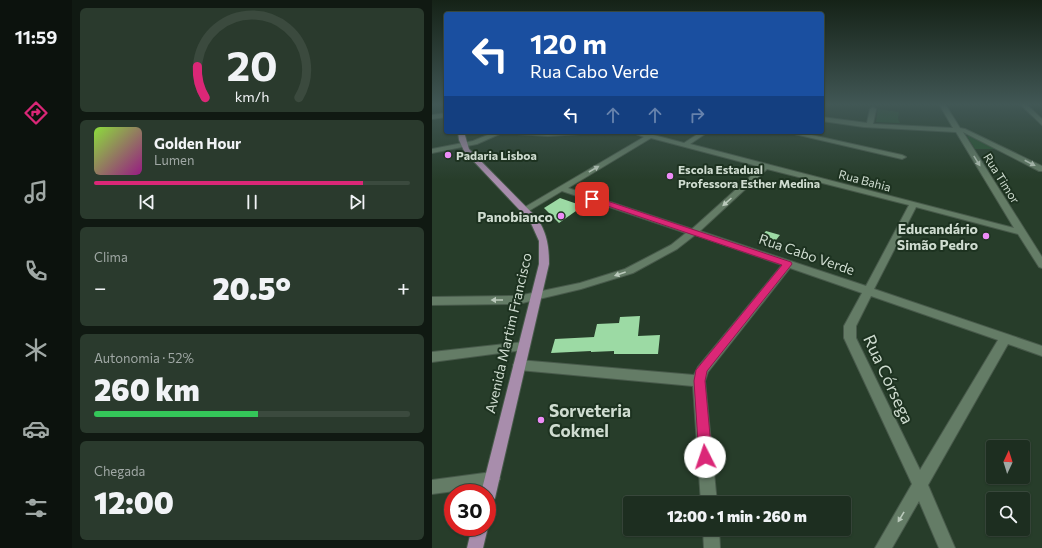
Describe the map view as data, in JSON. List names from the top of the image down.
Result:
{
  "streets": {
    "main road": ["Avenida Martim Francisco"],
    "street": [
      "Rua Timor",
      "Rua Bahia",
      "Rua Cabo Verde",
      "Rua Córsega"
    ]
  },
  "crossings": [
    ["Rua Timor", "Rua Bahia"],
    ["Rua Bahia", "Rua Córsega"],
    ["Rua Cabo Verde", "Rua Córsega"]
  ],
  "one_way": ["Rua Timor"],
  "places": [
    "Padaria Lisboa",
    "Escola Estadual Professora Esther Medina",
    "Panobianco",
    "Educandário Simão Pedro",
    "Sorveteria Cokmel"
  ],
  "north": "top",
  "page": {
    "tabs": "11:59",
    "turn": ["120 m", "Rua Cabo Verde"],
    "song": ["Golden Hour", "Lumen"],
    "tile": [
      "Clima",
      ["Autonomia · 52%", "260 km"],
      ["Chegada", "12:00"]
    ],
    "heat": ["−", "20.5°", "+"],
    "limit": "30",
    "trip": "12:00 · 1 min · 260 m",
    "gauge": ["20", "km/h"]
  }
}
